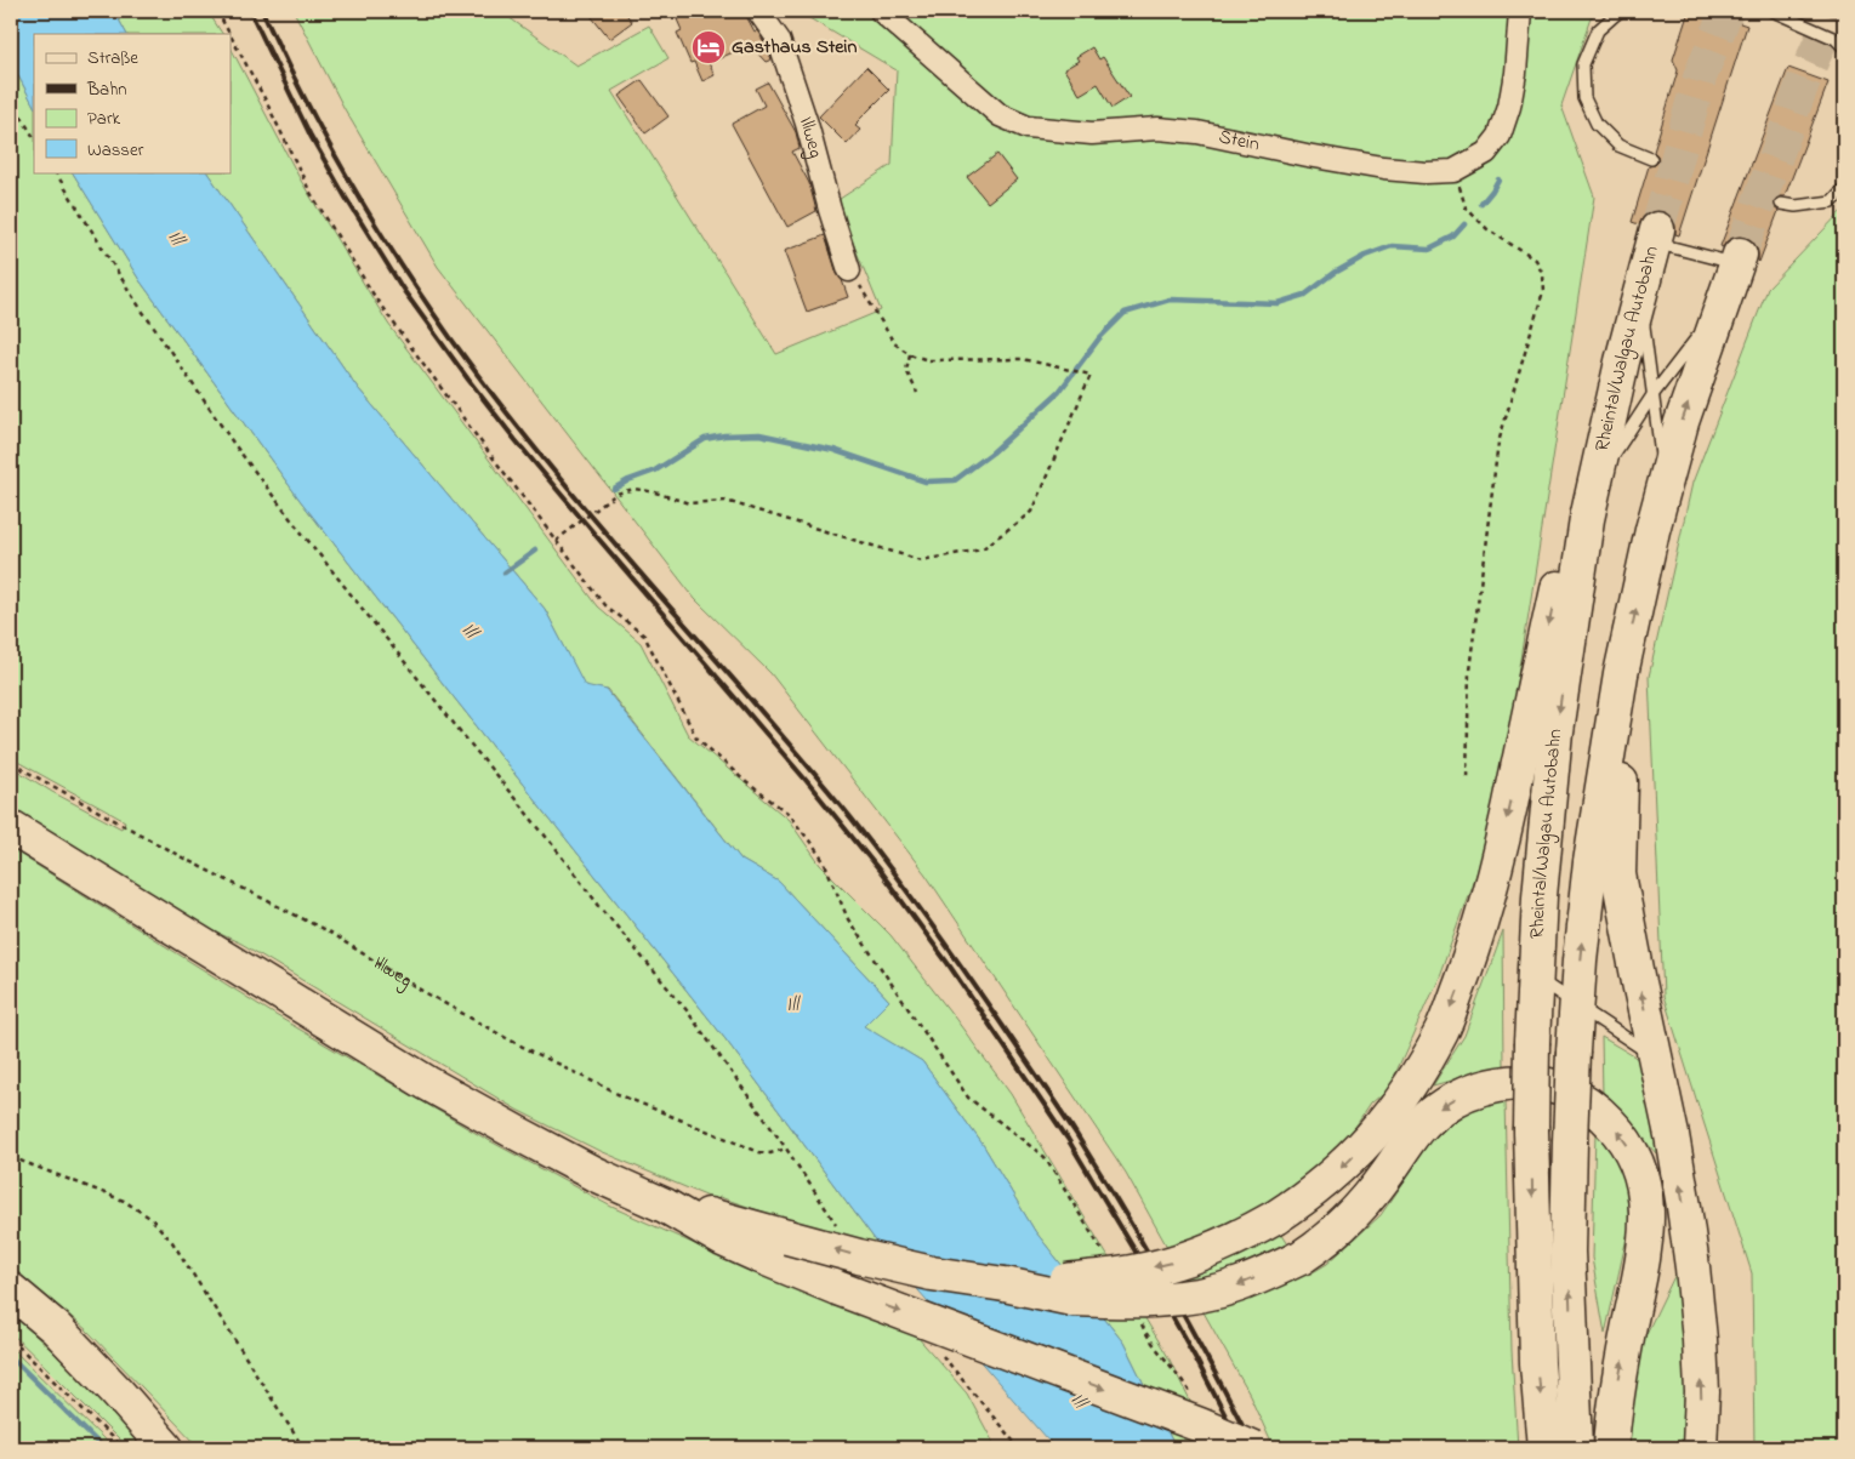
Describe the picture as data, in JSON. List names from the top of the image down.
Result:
{
  "streets": {
    "main road": ["Rheintal/Walgau Autobahn"],
    "street": ["Illweg", "Stein"]
  },
  "water": ["Ill"],
  "places": {
    "hotel": ["Gasthaus Stein"]
  },
  "legend": [
    "Straße",
    "Bahn",
    "Park",
    "Wasser"
  ]
}
